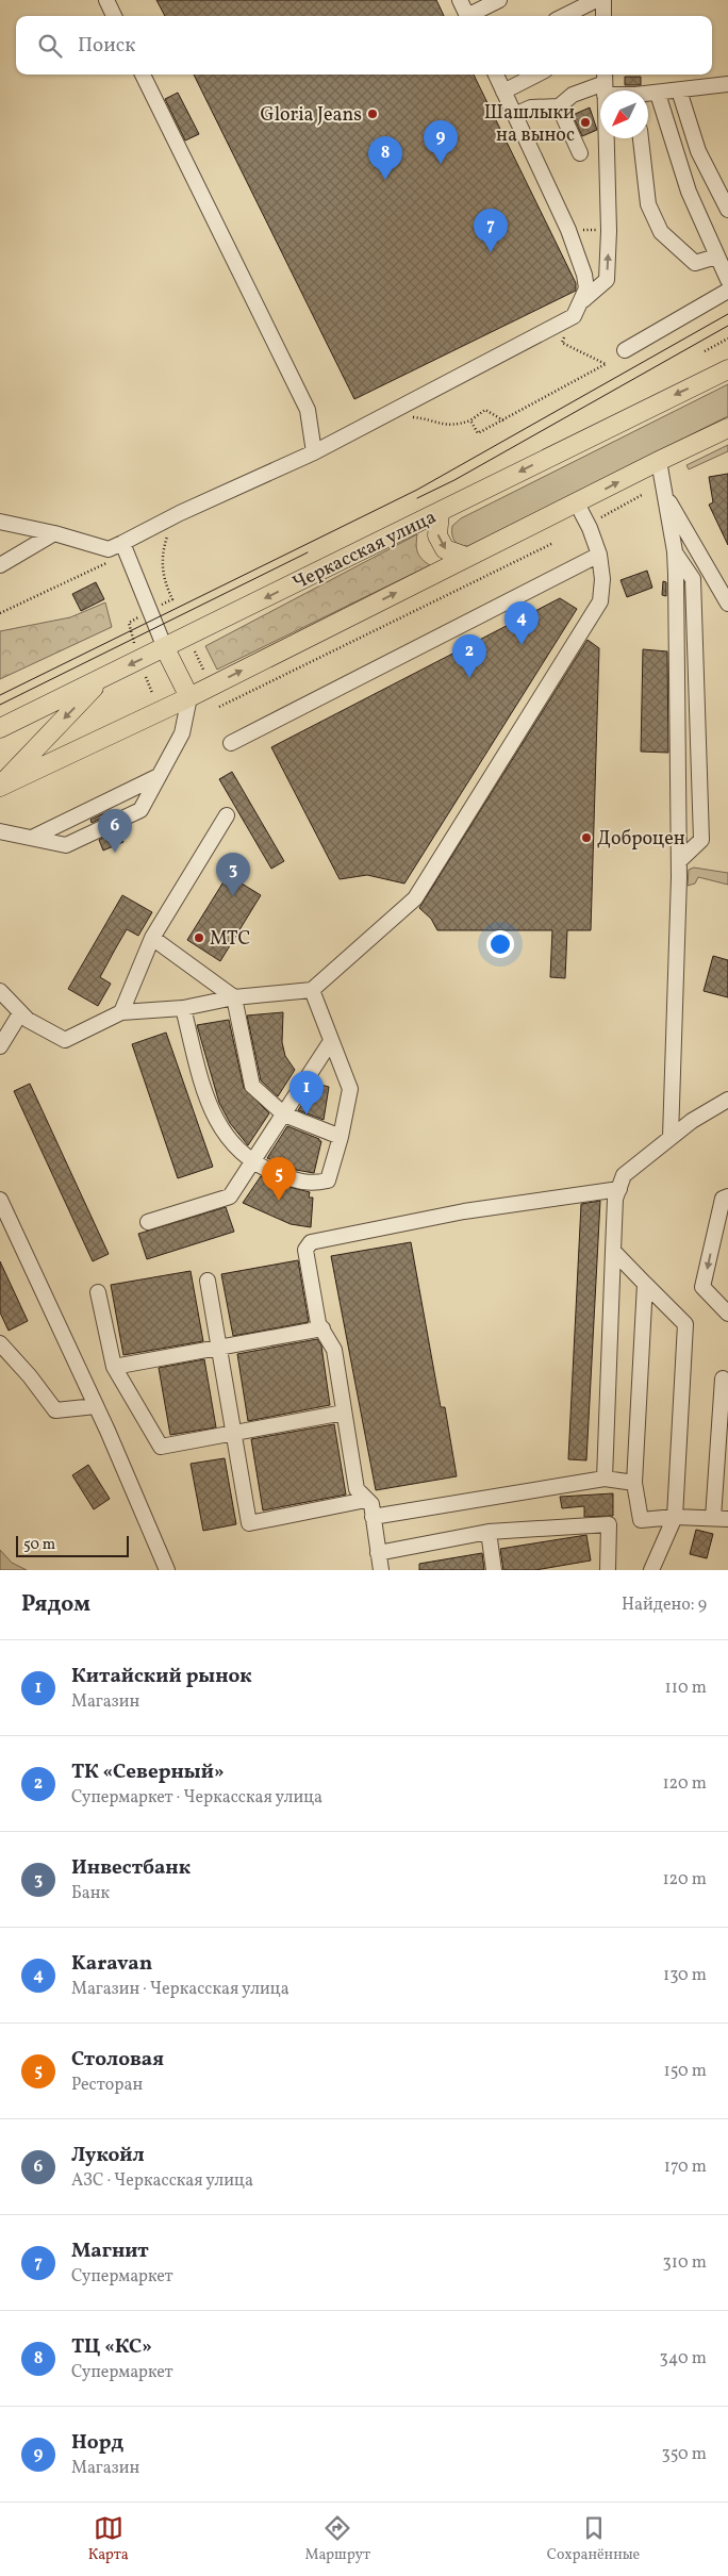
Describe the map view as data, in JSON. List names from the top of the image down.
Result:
{
  "streets": {
    "main road": ["Черкасская улица"]
  },
  "places": [
    "Gloria Jeans",
    "Шашлыки на вынос",
    "Доброцен",
    "МТС"
  ],
  "scale_bar": "50 m",
  "north": "bottom left",
  "page": {
    "search": "Поиск",
    "pins": [
      "9",
      "8",
      "7",
      "4",
      "2",
      "6",
      "3",
      "1",
      "5"
    ],
    "scale": "50 m",
    "heading": ["Рядом", "Найдено: 9"],
    "list": [
      {
        "mark": "1",
        "name": "Китайский рынок",
        "note": "Магазин",
        "value": "110 m"
      },
      {
        "mark": "2",
        "name": "ТК «Северный»",
        "note": "Супермаркет · Черкасская улица",
        "value": "120 m"
      },
      {
        "mark": "3",
        "name": "Инвестбанк",
        "note": "Банк",
        "value": "120 m"
      },
      {
        "mark": "4",
        "name": "Karavan",
        "note": "Магазин · Черкасская улица",
        "value": "130 m"
      },
      {
        "mark": "5",
        "name": "Столовая",
        "note": "Ресторан",
        "value": "150 m"
      },
      {
        "mark": "6",
        "name": "Лукойл",
        "note": "АЗС · Черкасская улица",
        "value": "170 m"
      },
      {
        "mark": "7",
        "name": "Магнит",
        "note": "Супермаркет",
        "value": "310 m"
      },
      {
        "mark": "8",
        "name": "ТЦ «КС»",
        "note": "Супермаркет",
        "value": "340 m"
      },
      {
        "mark": "9",
        "name": "Норд",
        "note": "Магазин",
        "value": "350 m"
      }
    ],
    "nav": ["Карта", "Маршрут", "Сохранённые"]
  }
}
